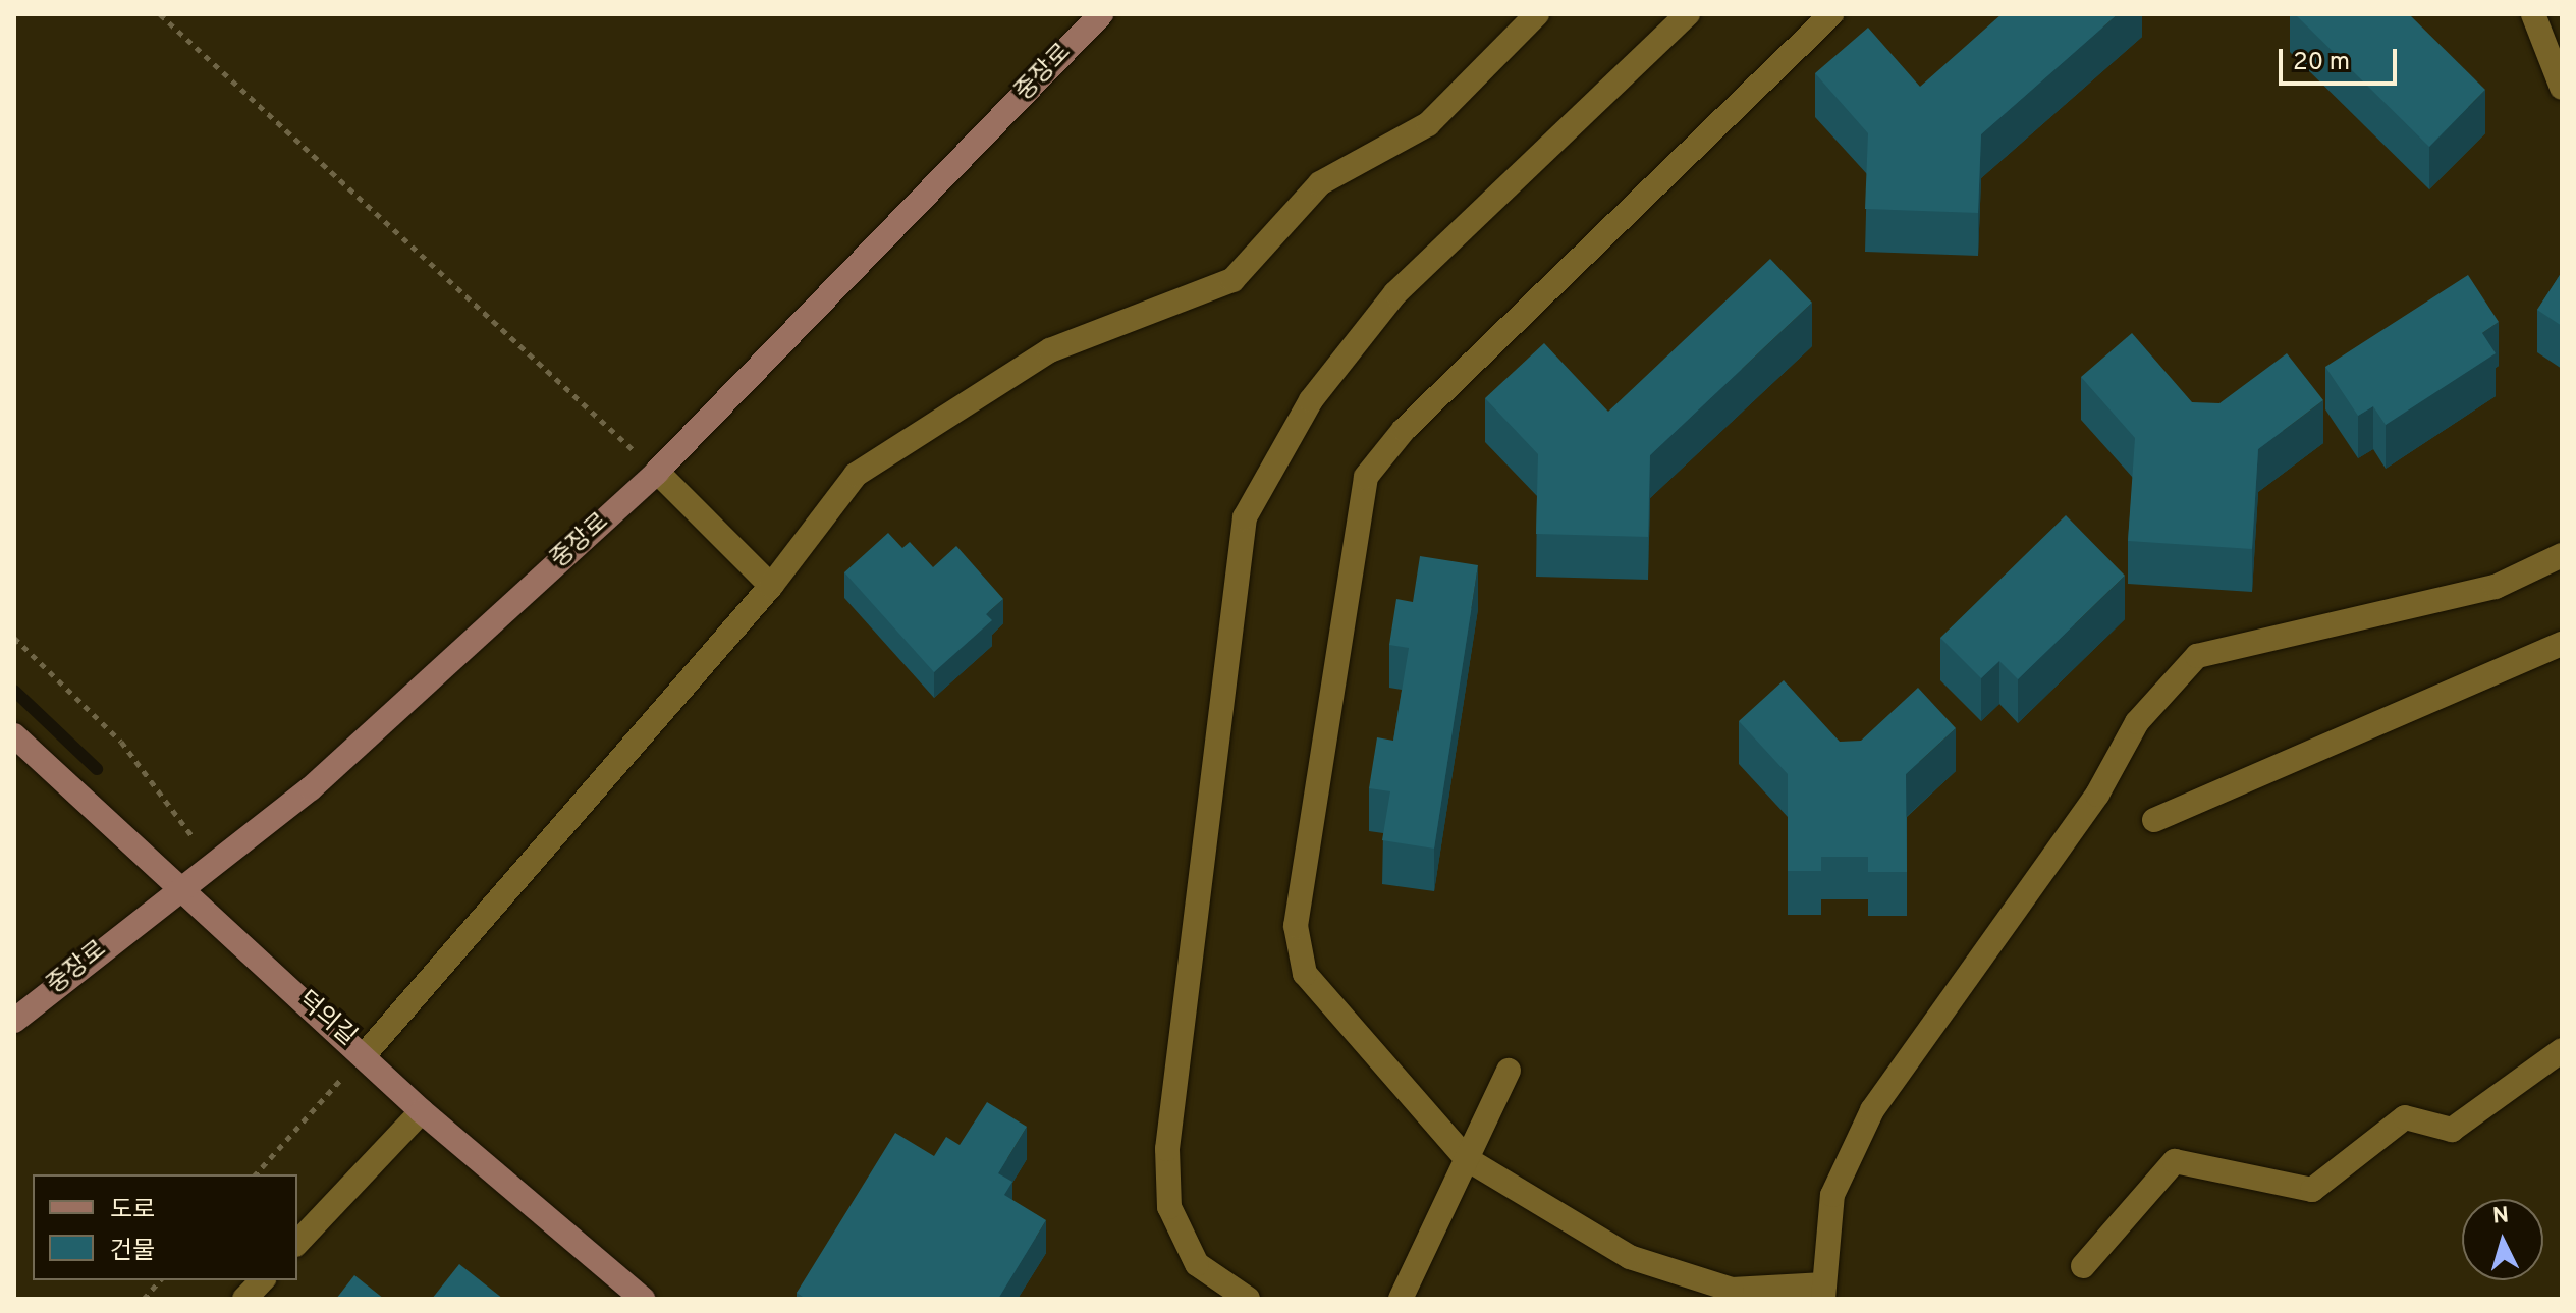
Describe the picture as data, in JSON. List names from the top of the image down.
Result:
{
  "streets": {
    "street": ["중장로", "덕의길"]
  },
  "crossings": [
    ["중장로", "덕의길"]
  ],
  "legend": ["도로", "건물"],
  "scale_bar": "20 m",
  "north": "top"
}
